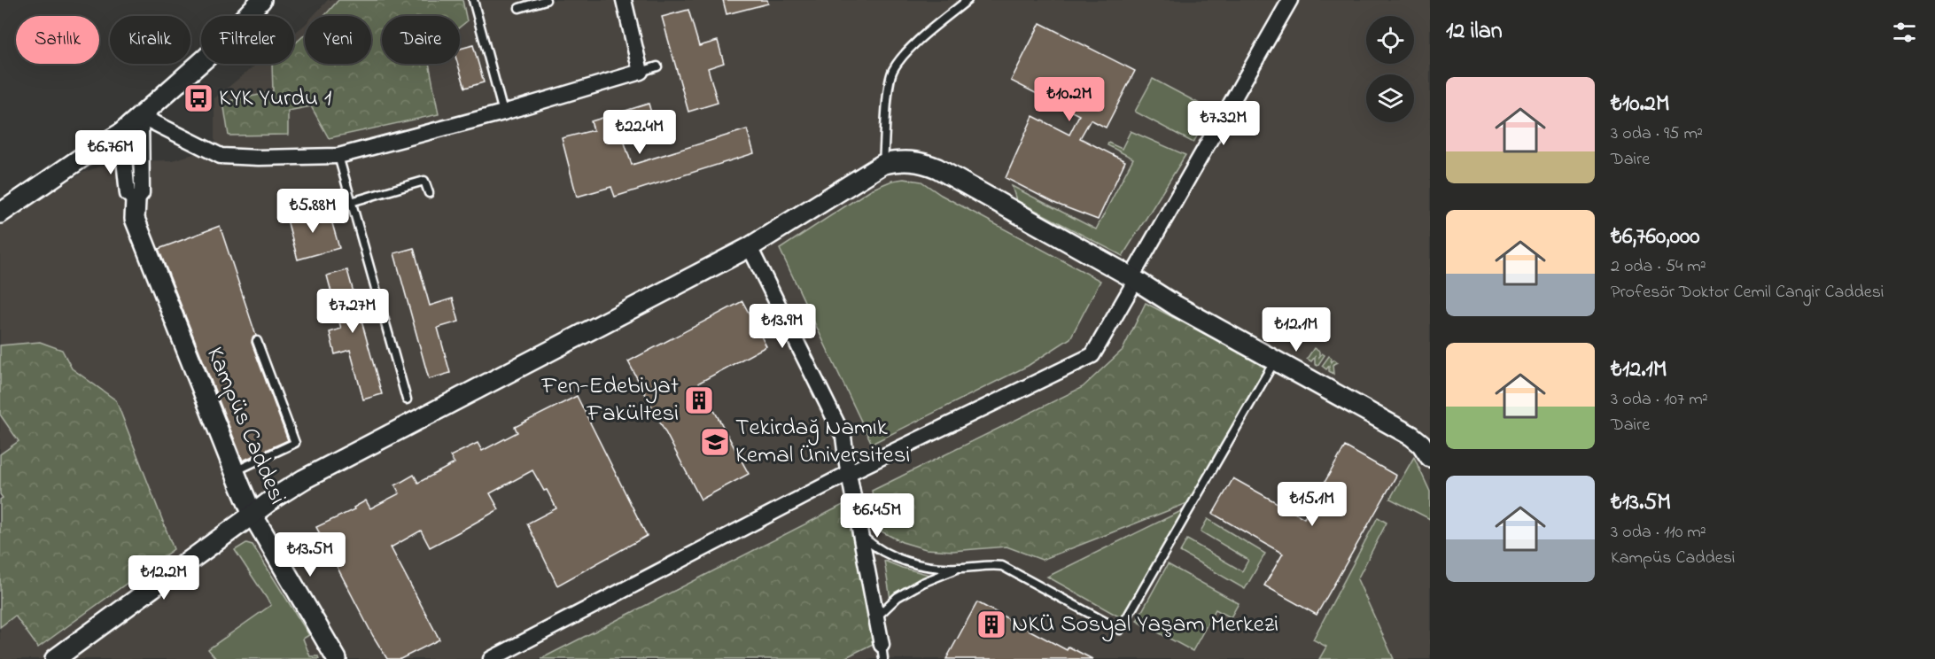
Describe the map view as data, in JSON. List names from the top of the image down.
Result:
{
  "streets": {
    "street": ["Kampüs Caddesi"]
  },
  "places": {
    "bus stop": ["KYK Yurdu 1"],
    "building": ["Fen-Edebiyat Fakültesi", "NKÜ Sosyal Yaşam Merkezi"],
    "school or university": ["Tekirdağ Namık Kemal Üniversitesi"]
  },
  "page": {
    "heading": "12 ilan",
    "chip": [
      "Satılık",
      "Kiralık",
      "Filtreler",
      "Yeni",
      "Daire"
    ],
    "list": [
      {
        "name": "₺10.2M",
        "note": "3 oda · 95 m² · Daire"
      },
      {
        "name": "₺6,760,000",
        "note": "2 oda · 54 m² · Profesör Doktor Cemil Cangir Caddesi"
      },
      {
        "name": "₺12.1M",
        "note": "3 oda · 107 m² · Daire"
      },
      {
        "name": "₺13.5M",
        "note": "3 oda · 110 m² · Kampüs Caddesi"
      }
    ],
    "price": [
      "₺10.2M",
      "₺7.32M",
      "₺22.4M",
      "₺6.76M",
      "₺5.88M",
      "₺7.27M",
      "₺13.9M",
      "₺12.1M",
      "₺15.1M",
      "₺6.45M",
      "₺13.5M",
      "₺12.2M"
    ]
  }
}
